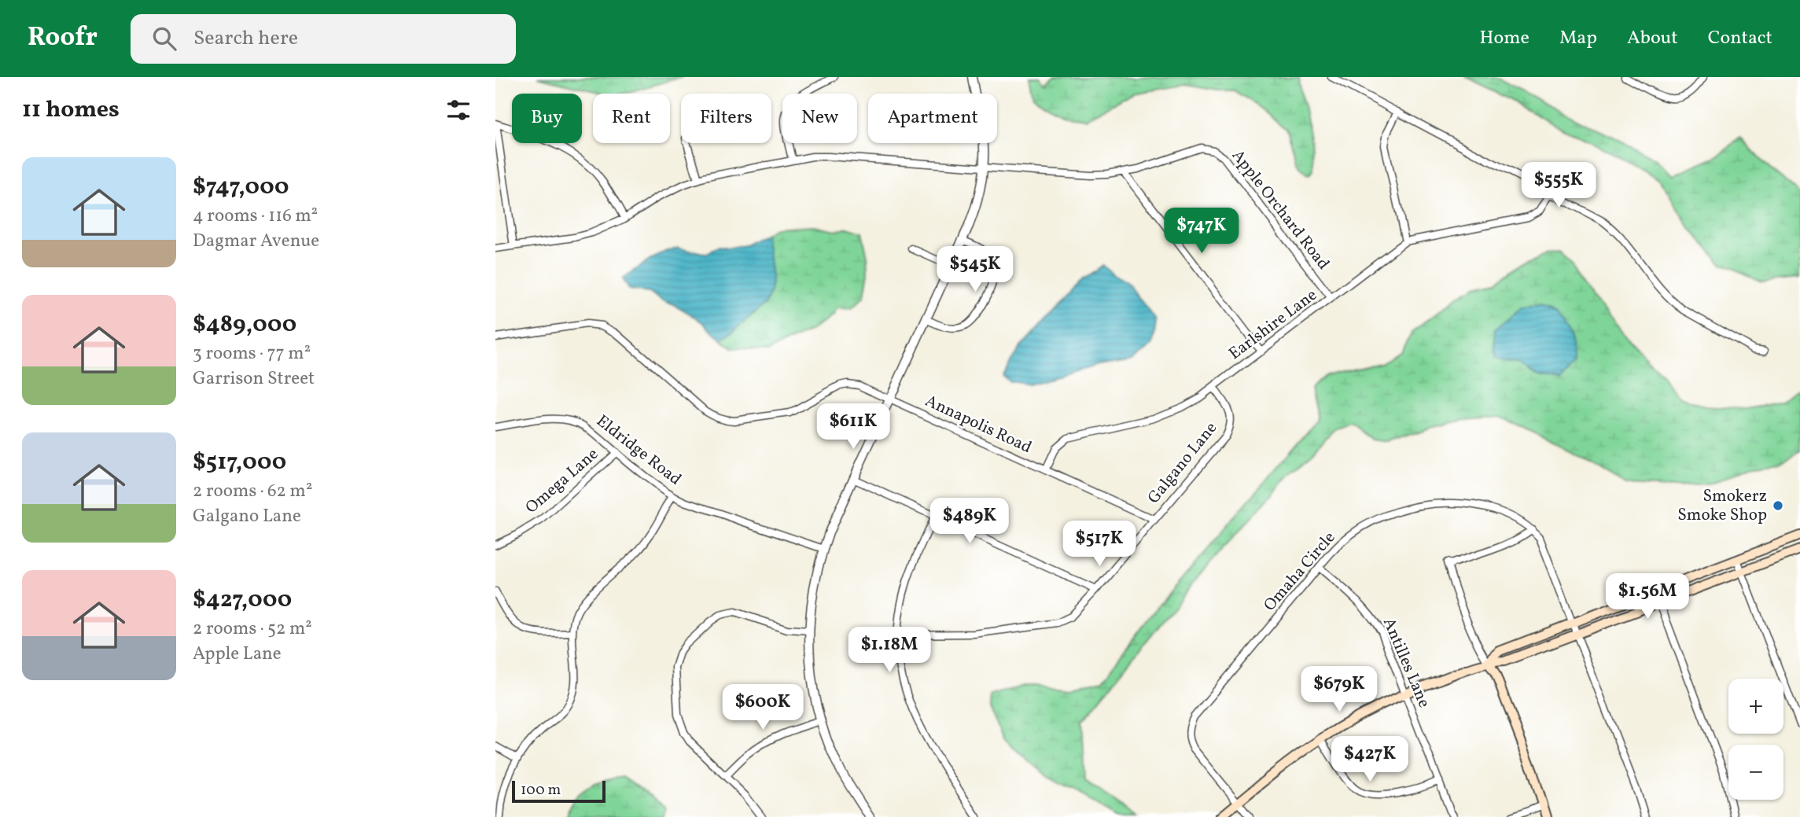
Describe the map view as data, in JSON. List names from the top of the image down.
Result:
{
  "streets": {
    "street": [
      "Apple Orchard Road",
      "Earlshire Lane",
      "Annapolis Road",
      "Eldridge Road",
      "Galgano Lane",
      "Omega Lane",
      "Omaha Circle",
      "Antilles Lane"
    ]
  },
  "crossings": [
    ["Apple Orchard Road", "Earlshire Lane"],
    ["Earlshire Lane", "Annapolis Road"],
    ["Earlshire Lane", "Galgano Lane"],
    ["Annapolis Road", "Galgano Lane"],
    ["Eldridge Road", "Omega Lane"],
    ["Omaha Circle", "Antilles Lane"]
  ],
  "places": ["Smokerz Smoke Shop"],
  "scale_bar": "100 m",
  "page": {
    "header": "Roofr",
    "search": "Search here",
    "nav": [
      "Home",
      "Map",
      "About",
      "Contact"
    ],
    "heading": "11 homes",
    "chip": [
      "Buy",
      "Rent",
      "Filters",
      "New",
      "Apartment"
    ],
    "list": [
      {
        "name": "$747,000",
        "note": "4 rooms · 116 m² · Dagmar Avenue"
      },
      {
        "name": "$489,000",
        "note": "3 rooms · 77 m² · Garrison Street"
      },
      {
        "name": "$517,000",
        "note": "2 rooms · 62 m² · Galgano Lane"
      },
      {
        "name": "$427,000",
        "note": "2 rooms · 52 m² · Apple Lane"
      }
    ],
    "price": [
      "$555K",
      "$747K",
      "$545K",
      "$611K",
      "$489K",
      "$517K",
      "$1.56M",
      "$1.18M",
      "$679K",
      "$600K",
      "$427K"
    ],
    "map_buttons": ["+", "−"],
    "scale": "100 m"
  }
}
